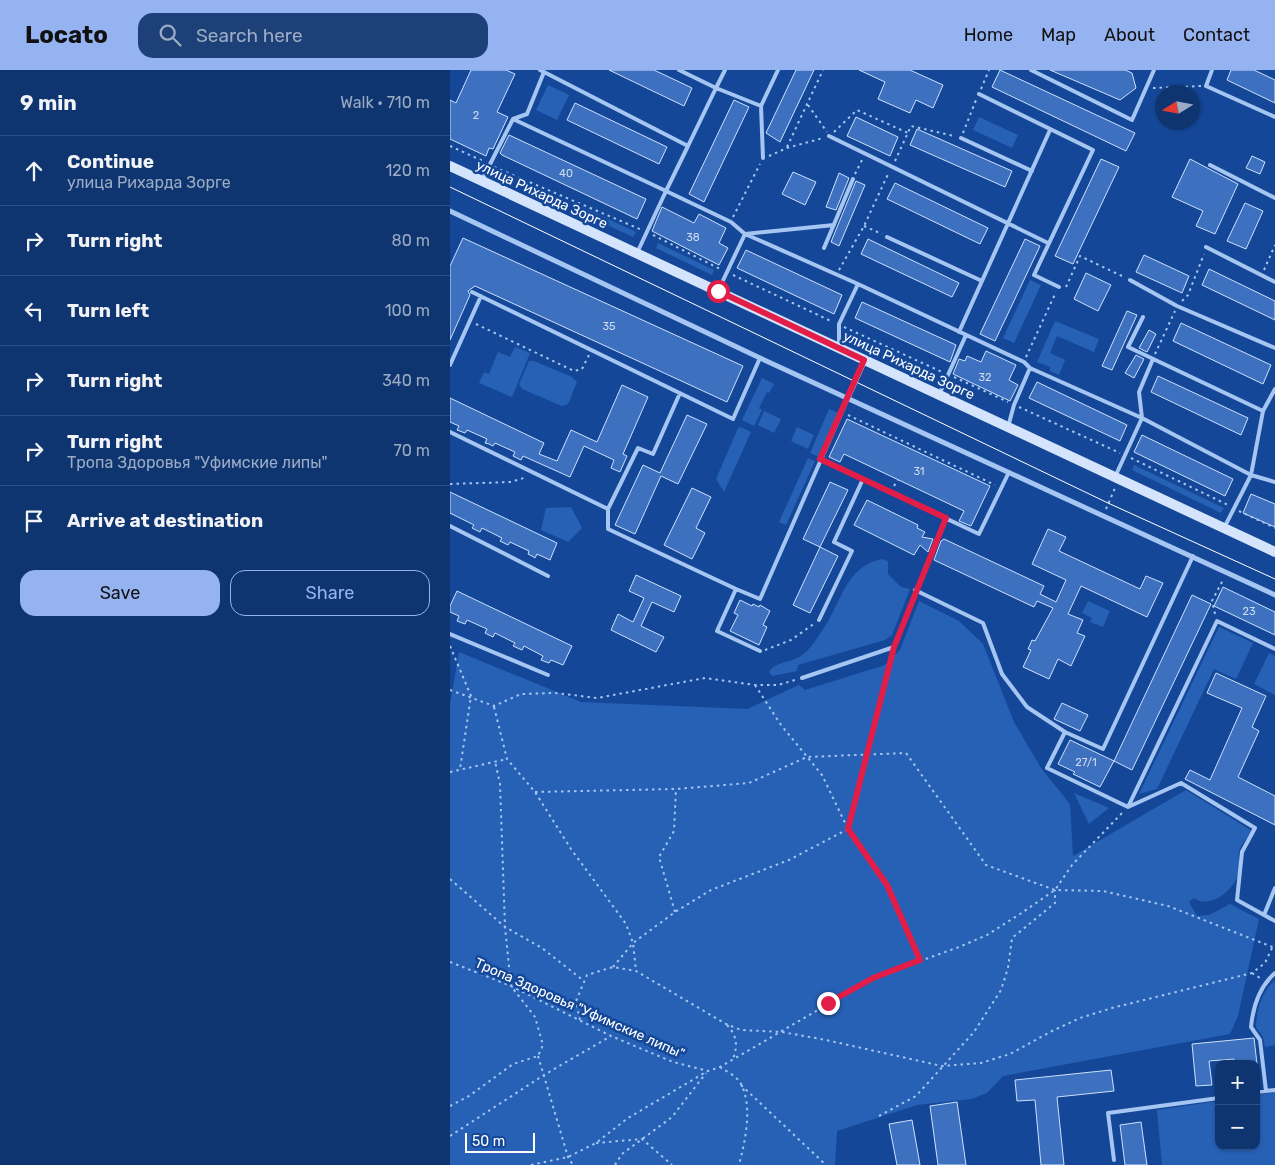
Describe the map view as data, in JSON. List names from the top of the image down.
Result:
{
  "streets": {
    "main road": ["улица Рихарда Зорге"],
    "path": ["Тропа Здоровья \"Уфимские липы\""]
  },
  "house_numbers": [
    "2",
    "40",
    "38",
    "35",
    "32",
    "31",
    "23",
    "27/1"
  ],
  "scale_bar": "50 m",
  "north": "left",
  "page": {
    "header": "Locato",
    "search": "Search here",
    "nav": [
      "Home",
      "Map",
      "About",
      "Contact"
    ],
    "heading": ["9 min", "Walk · 710 m"],
    "list": [
      ["Continue", "улица Рихарда Зорге", "120 m"],
      ["Turn right", "80 m"],
      ["Turn left", "100 m"],
      ["Turn right", "340 m"],
      ["Turn right", "Тропа Здоровья \"Уфимские липы\"", "70 m"],
      "Arrive at destination"
    ],
    "buttons": ["Save", "Share"],
    "map_buttons": ["+", "−"],
    "scale": "50 m"
  }
}
